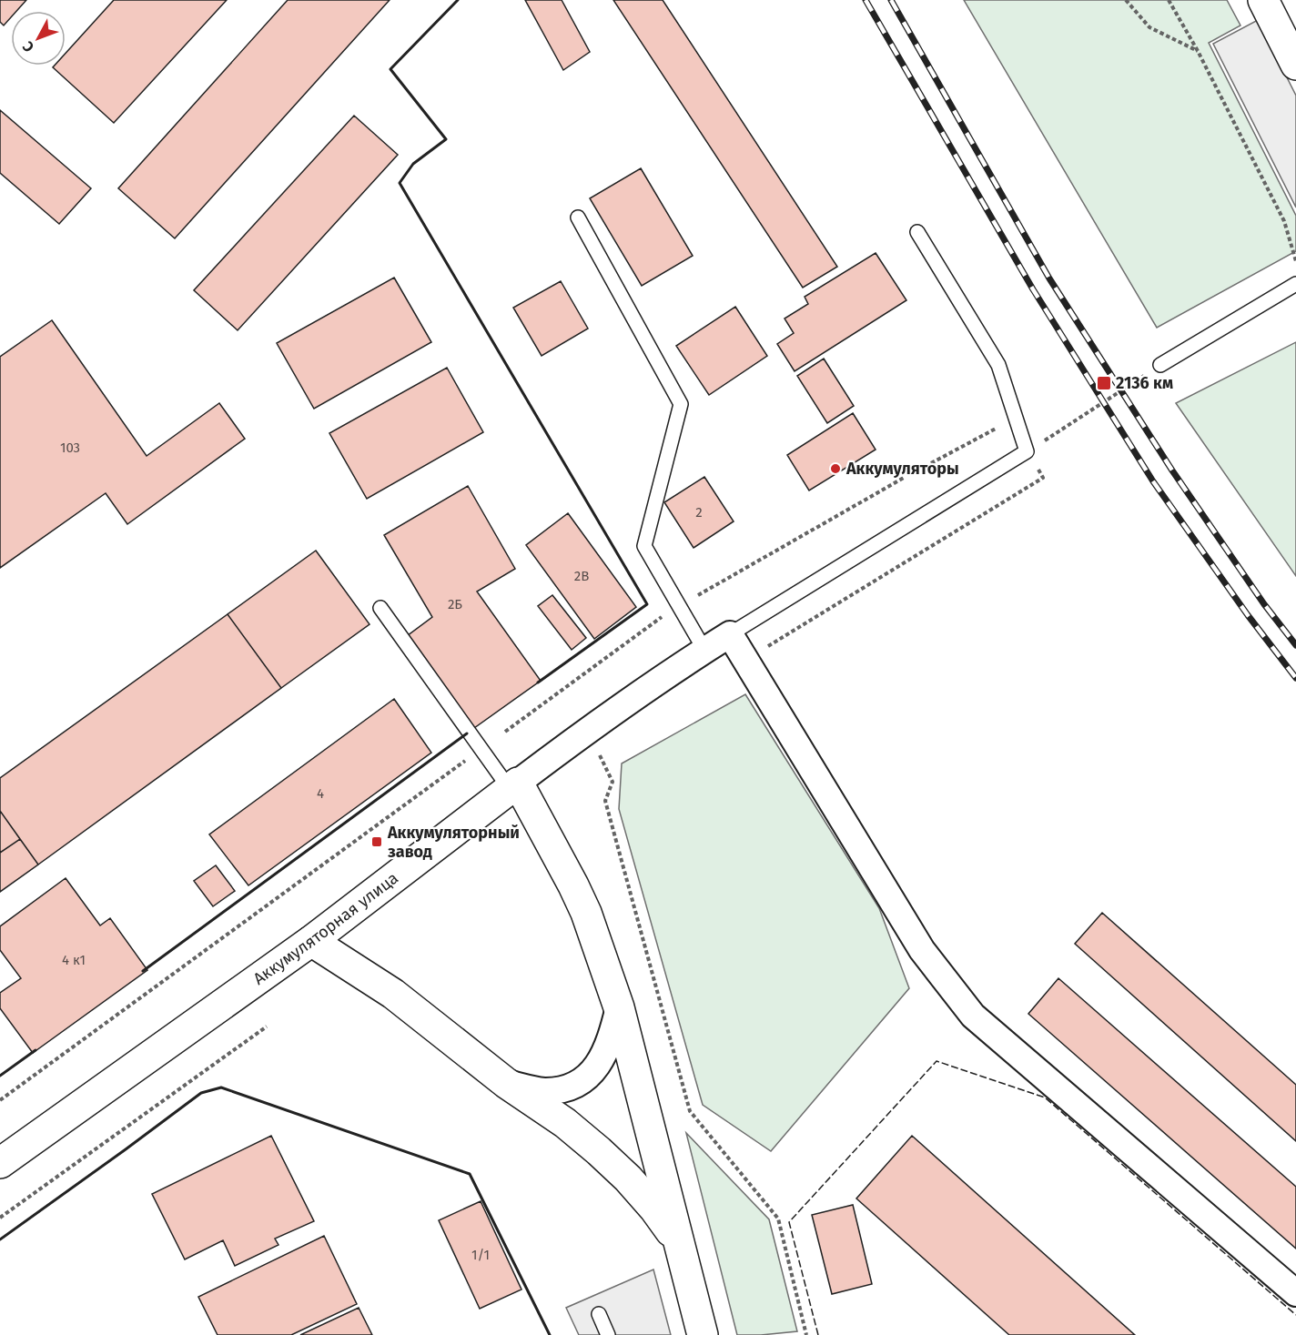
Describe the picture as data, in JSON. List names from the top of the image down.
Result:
{
  "streets": {
    "street": ["Аккумуляторная улица"]
  },
  "places": {
    "transit": ["2136 км", "Аккумуляторный завод"],
    "other": ["Аккумуляторы"]
  },
  "house_numbers": [
    "103",
    "2",
    "2В",
    "2Б",
    "4",
    "4 к1",
    "1/1"
  ],
  "north": "bottom left"
}
